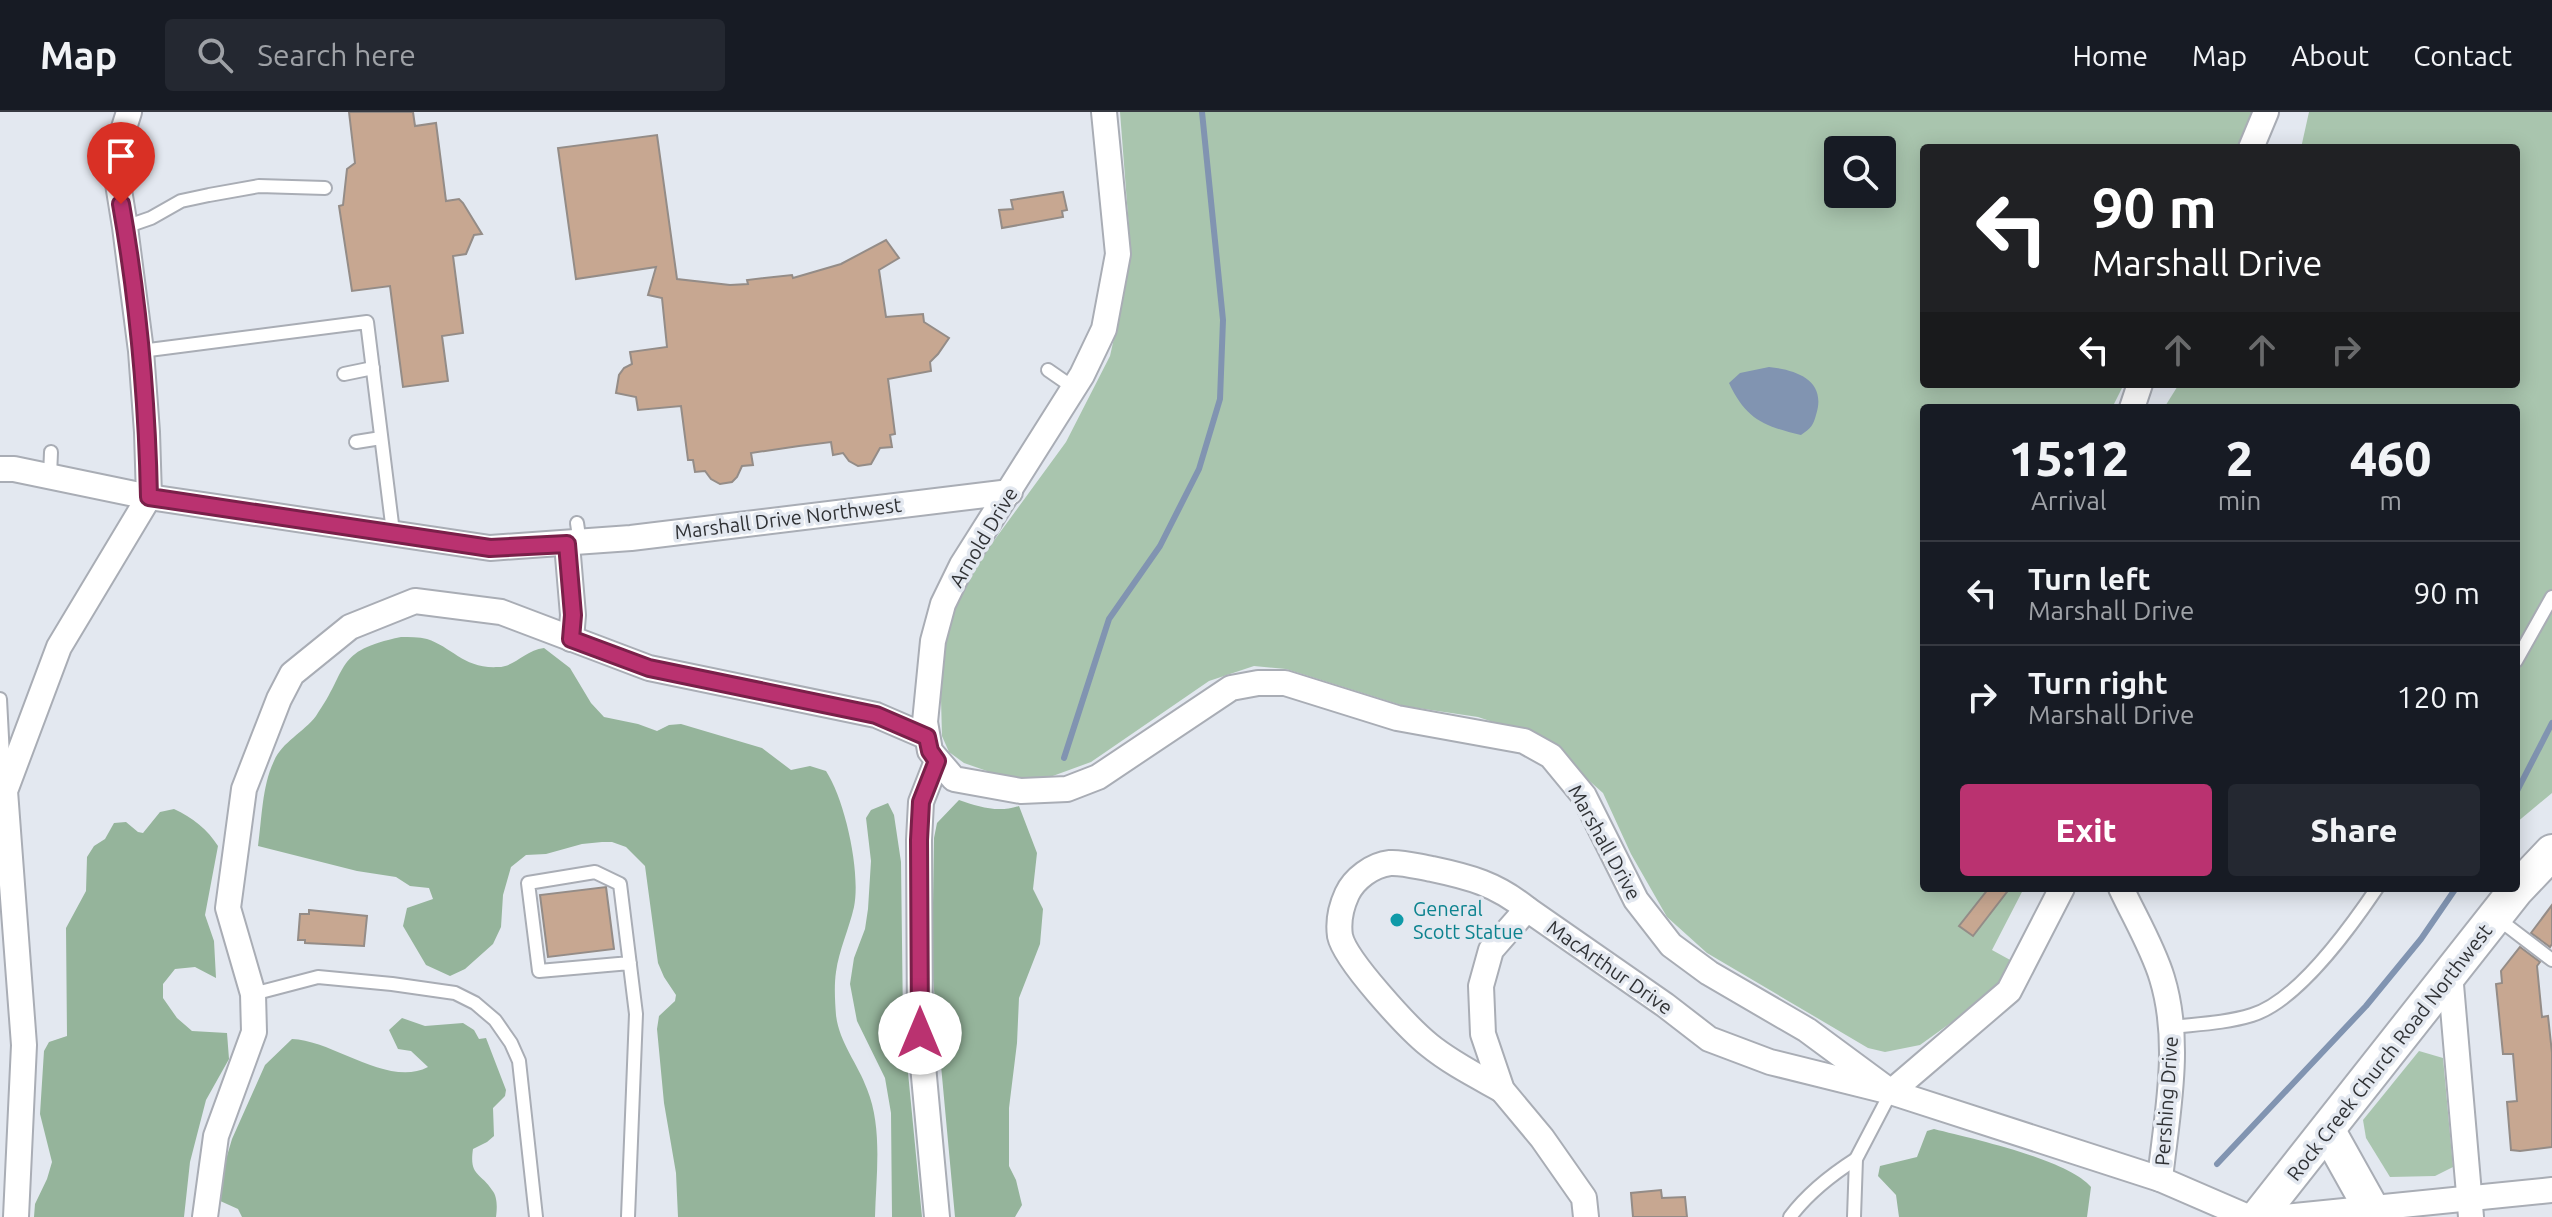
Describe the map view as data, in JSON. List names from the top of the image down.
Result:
{
  "streets": {
    "street": [
      "Marshall Drive Northwest",
      "Arnold Drive",
      "Marshall Drive",
      "MacArthur Drive",
      "Rock Creek Church Road Northwest",
      "Pershing Drive"
    ]
  },
  "crossings": [
    ["Marshall Drive Northwest", "Arnold Drive"],
    ["Arnold Drive", "Marshall Drive"],
    ["Marshall Drive", "MacArthur Drive"],
    ["Marshall Drive", "Pershing Drive"]
  ],
  "places": ["General Scott Statue"],
  "page": {
    "header": "Map",
    "search": "Search here",
    "nav": [
      "Home",
      "Map",
      "About",
      "Contact"
    ],
    "turn": ["90 m", "Marshall Drive"],
    "eta": [
      "15:12",
      "Arrival",
      "2",
      "min",
      "460",
      "m"
    ],
    "list": [
      {
        "name": "Turn left",
        "note": "Marshall Drive",
        "value": "90 m"
      },
      {
        "name": "Turn right",
        "note": "Marshall Drive",
        "value": "120 m"
      }
    ],
    "buttons": ["Exit", "Share"]
  }
}
